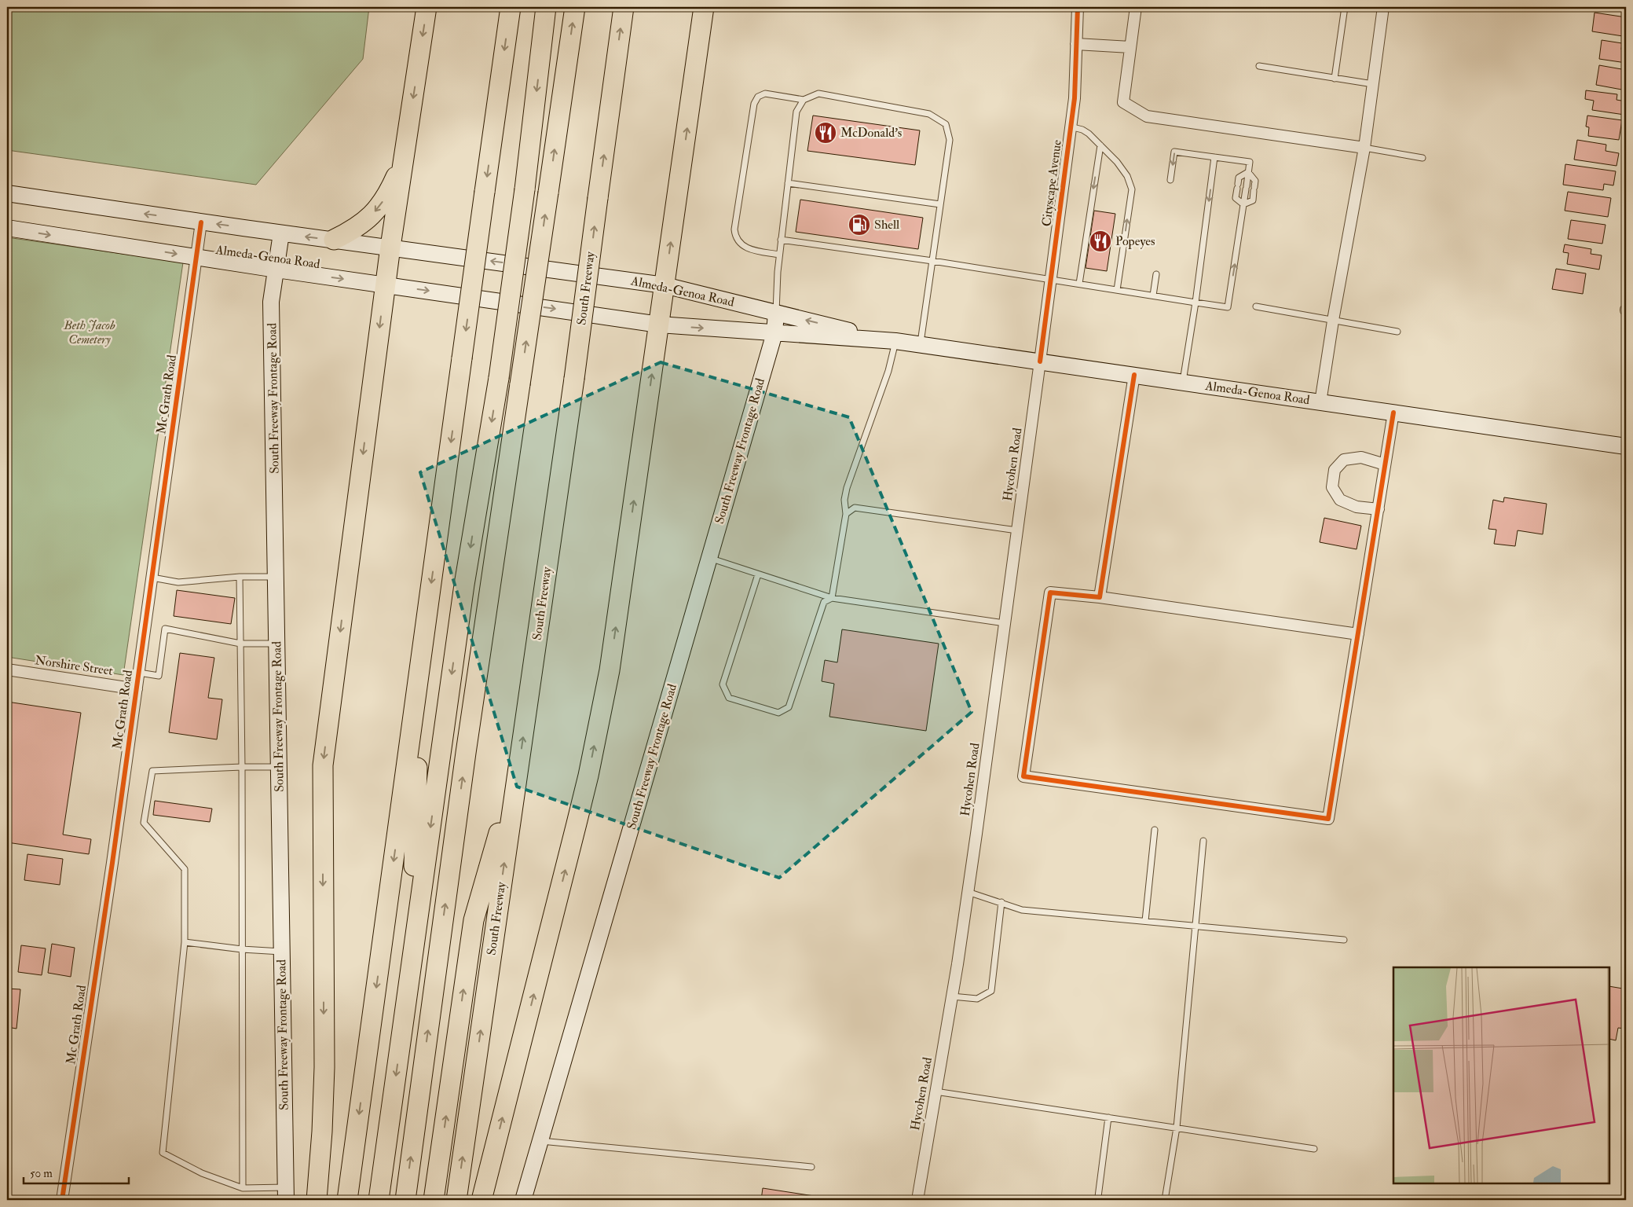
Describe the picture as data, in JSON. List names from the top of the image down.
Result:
{
  "streets": {
    "highway": ["South Freeway"],
    "main road": ["Almeda-Genoa Road", "South Freeway Frontage Road"],
    "street": [
      "Cityscape Avenue",
      "Mc Grath Road",
      "Hycohen Road",
      "Norshire Street"
    ]
  },
  "crossings": [
    ["Cityscape Avenue", "Almeda-Genoa Road"],
    ["Cityscape Avenue", "Hycohen Road"],
    ["Almeda-Genoa Road", "Mc Grath Road"],
    ["Almeda-Genoa Road", "South Freeway Frontage Road"],
    ["Almeda-Genoa Road", "Hycohen Road"],
    ["Mc Grath Road", "Norshire Street"]
  ],
  "parks": ["Beth Jacob Cemetery"],
  "places": {
    "restaurant": ["McDonald's", "Popeyes"],
    "fuel station": ["Shell"]
  },
  "scale_bar": "50 m"
}
